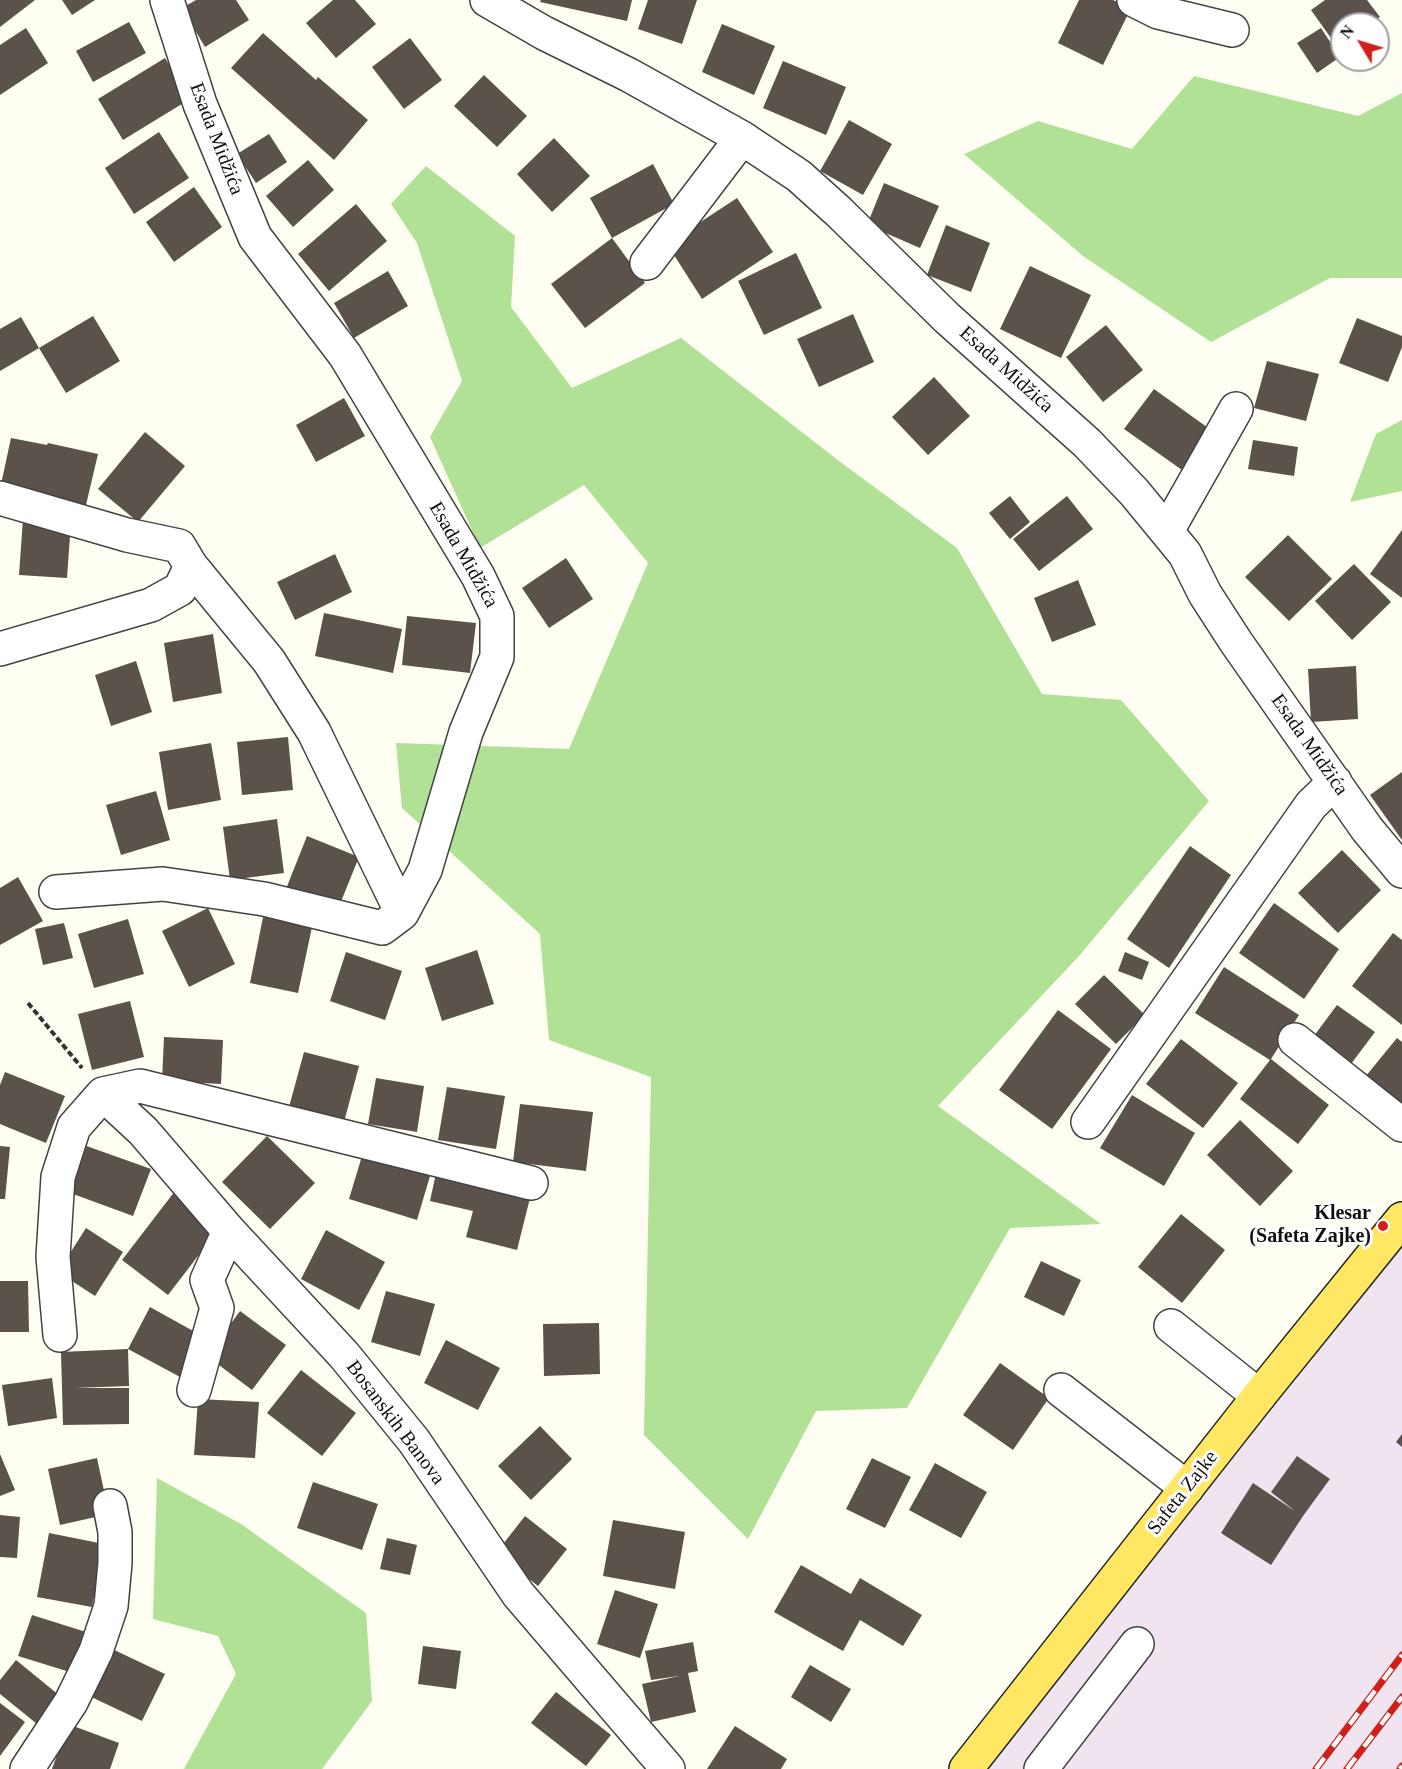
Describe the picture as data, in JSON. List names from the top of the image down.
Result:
{
  "streets": {
    "main road": ["Safeta Zajke"],
    "street": ["Esada Midžića", "Bosanskih Banova"]
  },
  "places": ["Klesar (Safeta Zajke)"],
  "north": "top left"
}
